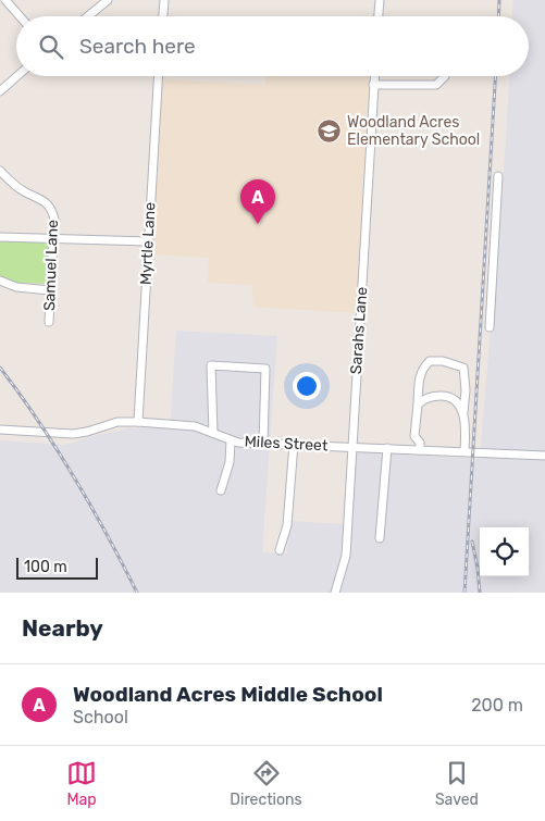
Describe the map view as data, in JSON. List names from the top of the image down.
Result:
{
  "streets": {
    "street": [
      "Myrtle Lane",
      "Samuel Lane",
      "Sarahs Lane",
      "Miles Street"
    ]
  },
  "crossings": [
    ["Myrtle Lane", "Miles Street"],
    ["Sarahs Lane", "Miles Street"]
  ],
  "places": {
    "school or university": ["Woodland Acres Elementary School"]
  },
  "scale_bar": "100 m",
  "page": {
    "search": "Search here",
    "pins": "A",
    "scale": "100 m",
    "heading": "Nearby",
    "list": [
      {
        "mark": "A",
        "name": "Woodland Acres Middle School",
        "note": "School",
        "value": "200 m"
      }
    ],
    "nav": ["Map", "Directions", "Saved"]
  }
}
